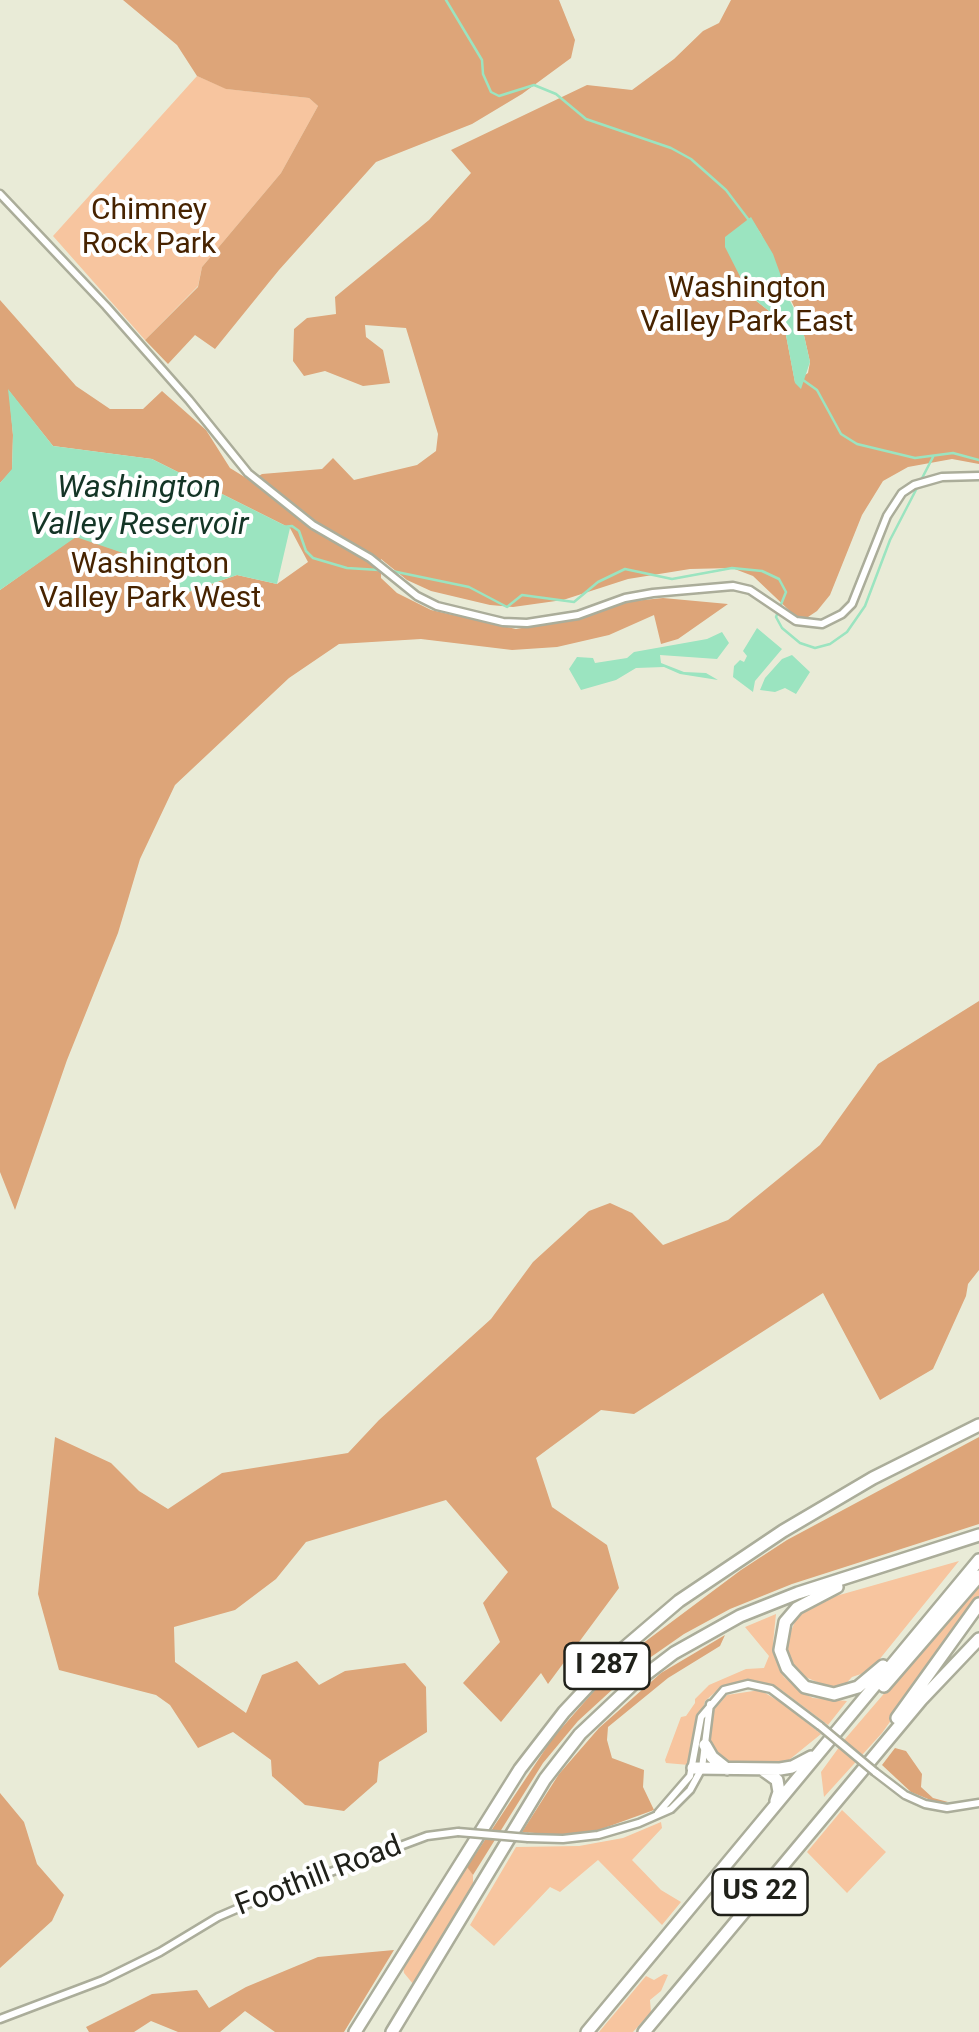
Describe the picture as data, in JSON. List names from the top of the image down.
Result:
{
  "streets": {
    "highway": ["I 287", "US 22"],
    "street": ["Foothill Road"]
  },
  "water": ["Washington Valley Reservoir"],
  "parks": ["Chimney Rock Park", "Washington Valley Park East", "Washington Valley Park West"]
}
